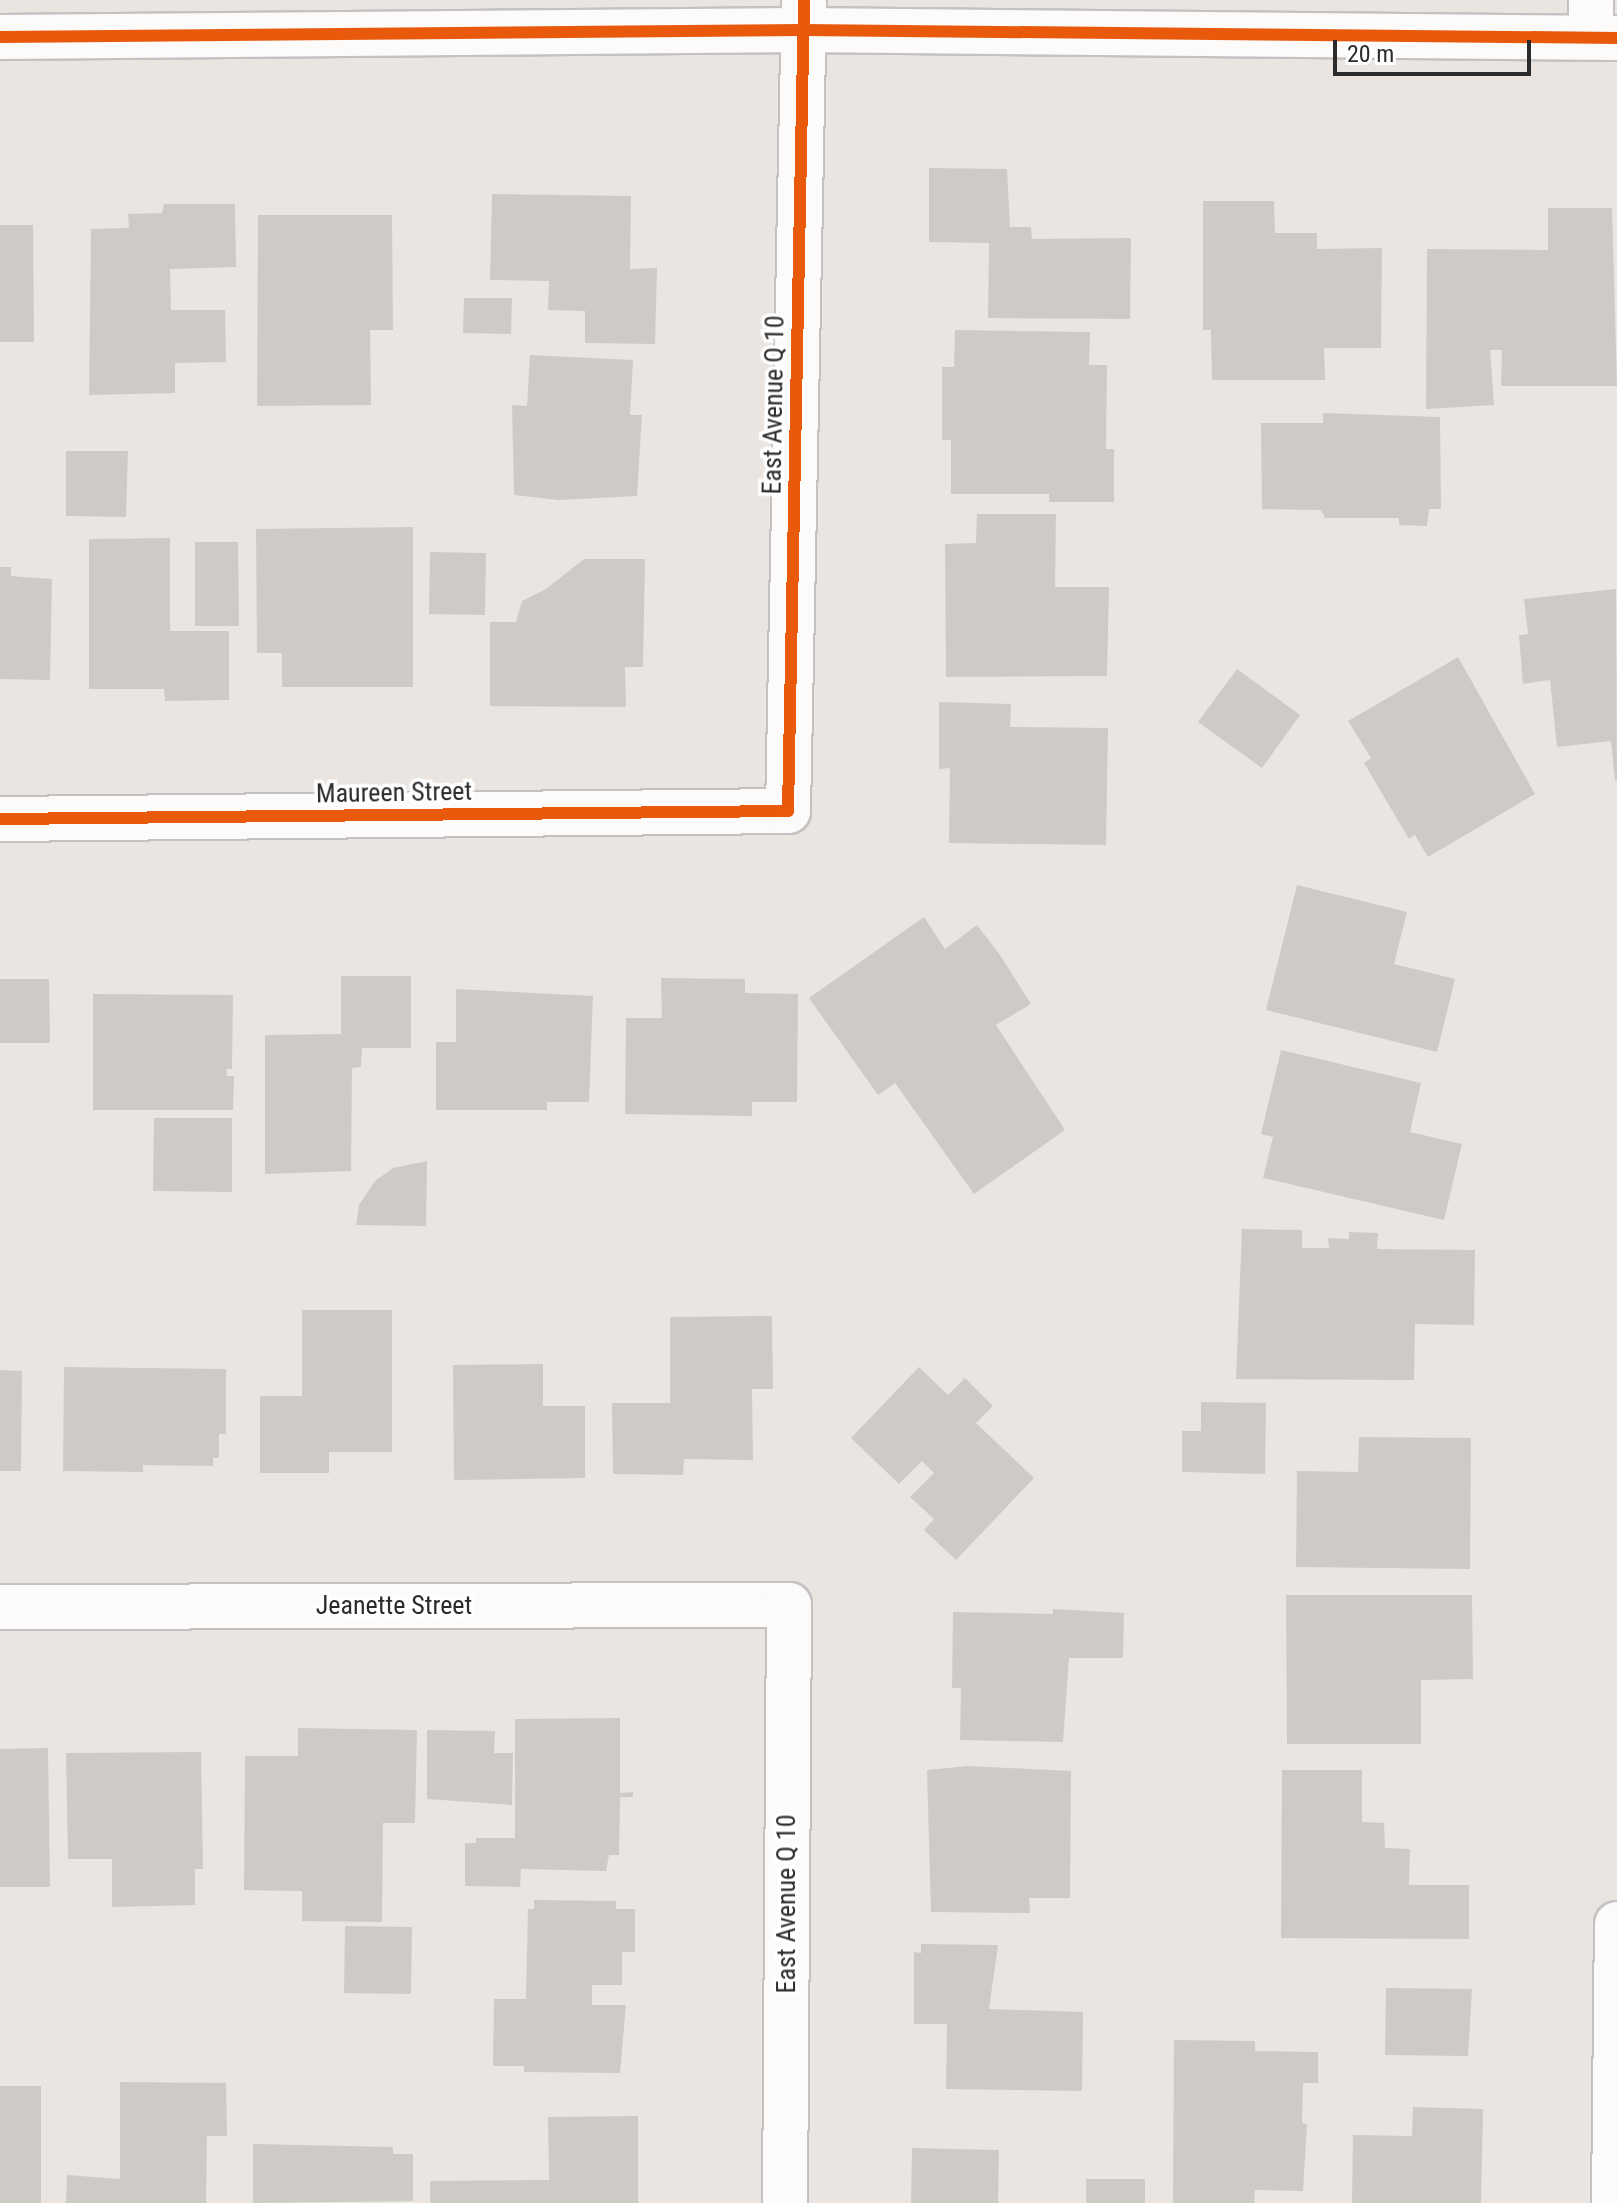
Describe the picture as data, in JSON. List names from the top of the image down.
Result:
{
  "streets": {
    "street": ["East Avenue Q 10", "Maureen Street", "Jeanette Street"]
  },
  "crossings": [
    ["East Avenue Q 10", "Maureen Street"],
    ["East Avenue Q 10", "Jeanette Street"]
  ],
  "scale_bar": "20 m"
}
